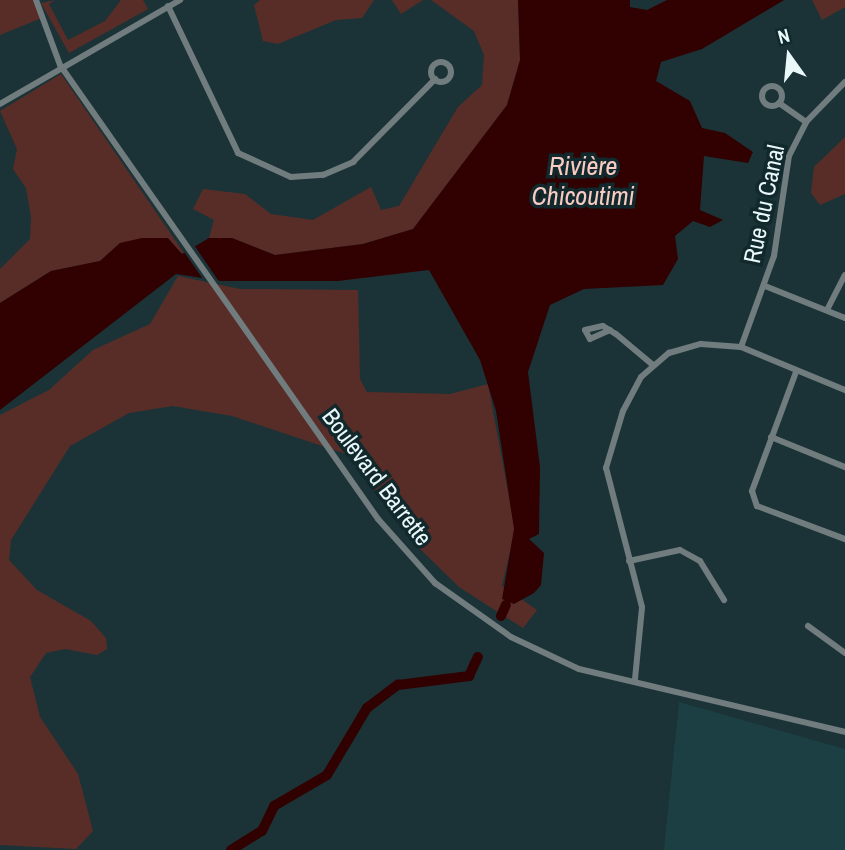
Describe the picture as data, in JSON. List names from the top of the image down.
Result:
{
  "streets": {
    "street": ["Rue du Canal", "Boulevard Barrette"]
  },
  "water": ["Rivière Chicoutimi"],
  "north": "top"
}
